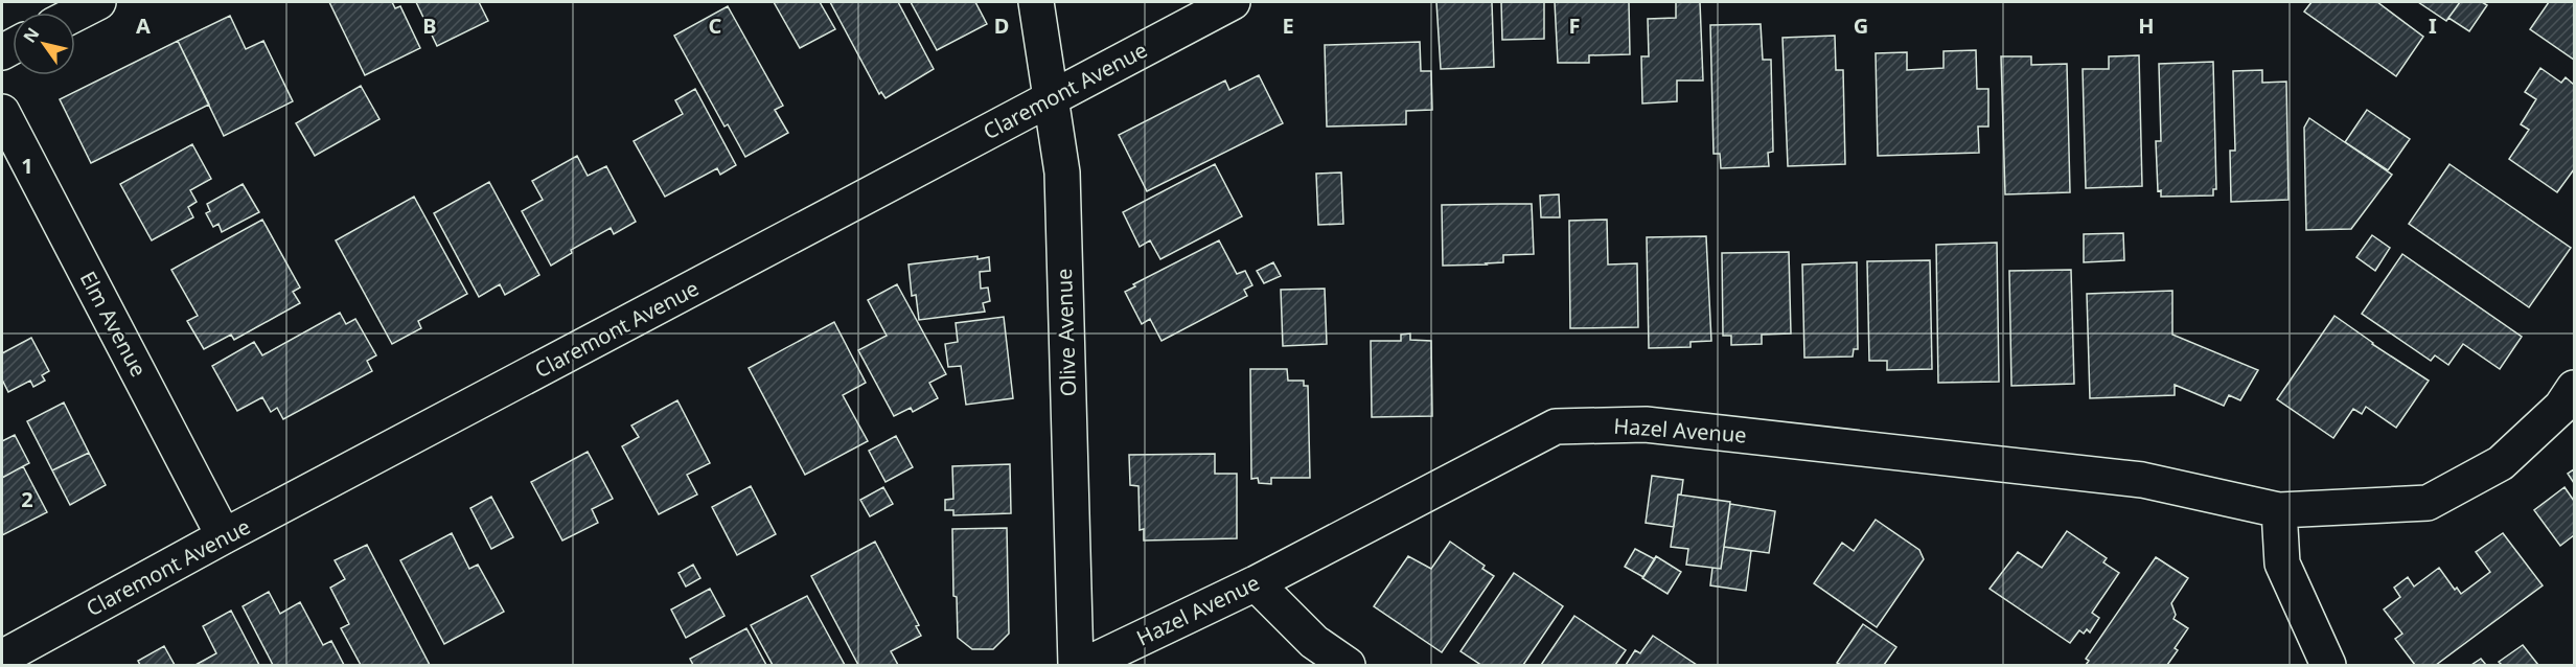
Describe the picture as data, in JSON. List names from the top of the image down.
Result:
{
  "streets": {
    "street": [
      "Claremont Avenue",
      "Elm Avenue",
      "Olive Avenue",
      "Hazel Avenue"
    ]
  },
  "crossings": [
    ["Claremont Avenue", "Elm Avenue"],
    ["Claremont Avenue", "Olive Avenue"]
  ],
  "north": "top left",
  "grid": {
    "columns": [
      "A",
      "B",
      "C",
      "D",
      "E",
      "F",
      "G",
      "H",
      "I"
    ],
    "rows": ["1", "2"]
  }
}
